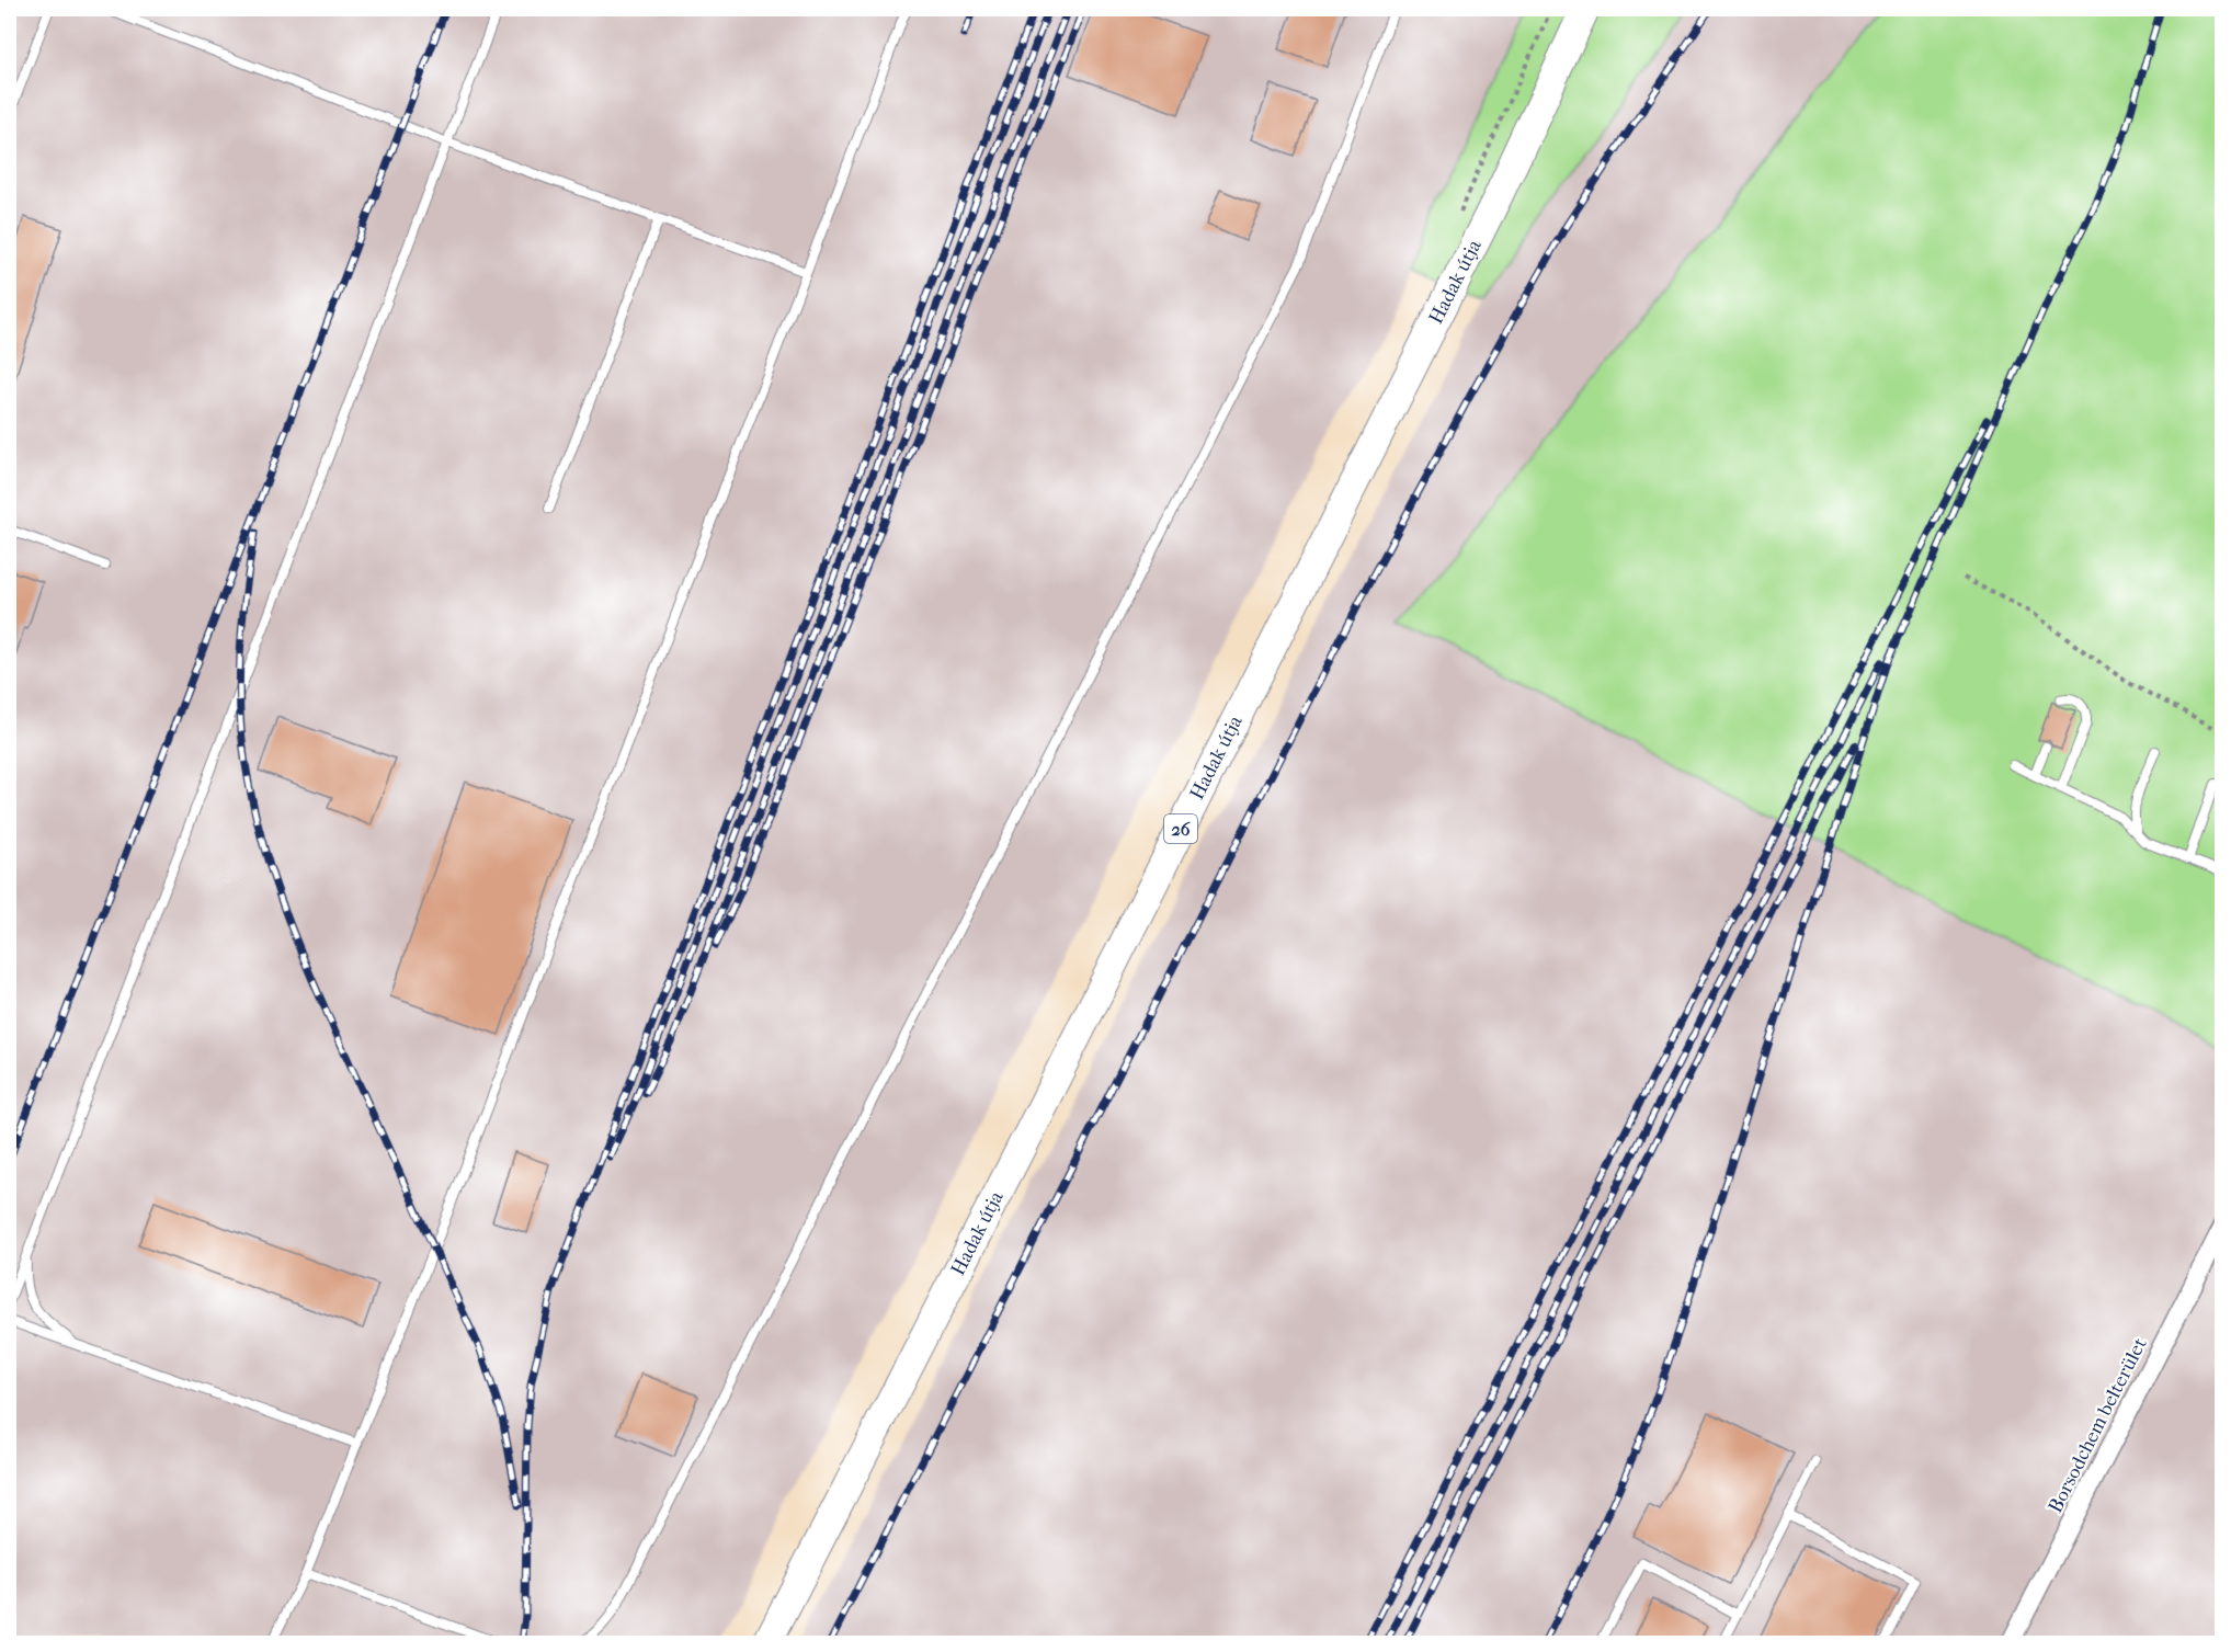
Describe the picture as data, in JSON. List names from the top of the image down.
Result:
{
  "streets": {
    "main road": ["Hadak útja", "26"],
    "street": ["Borsodchem belterület"]
  }
}
